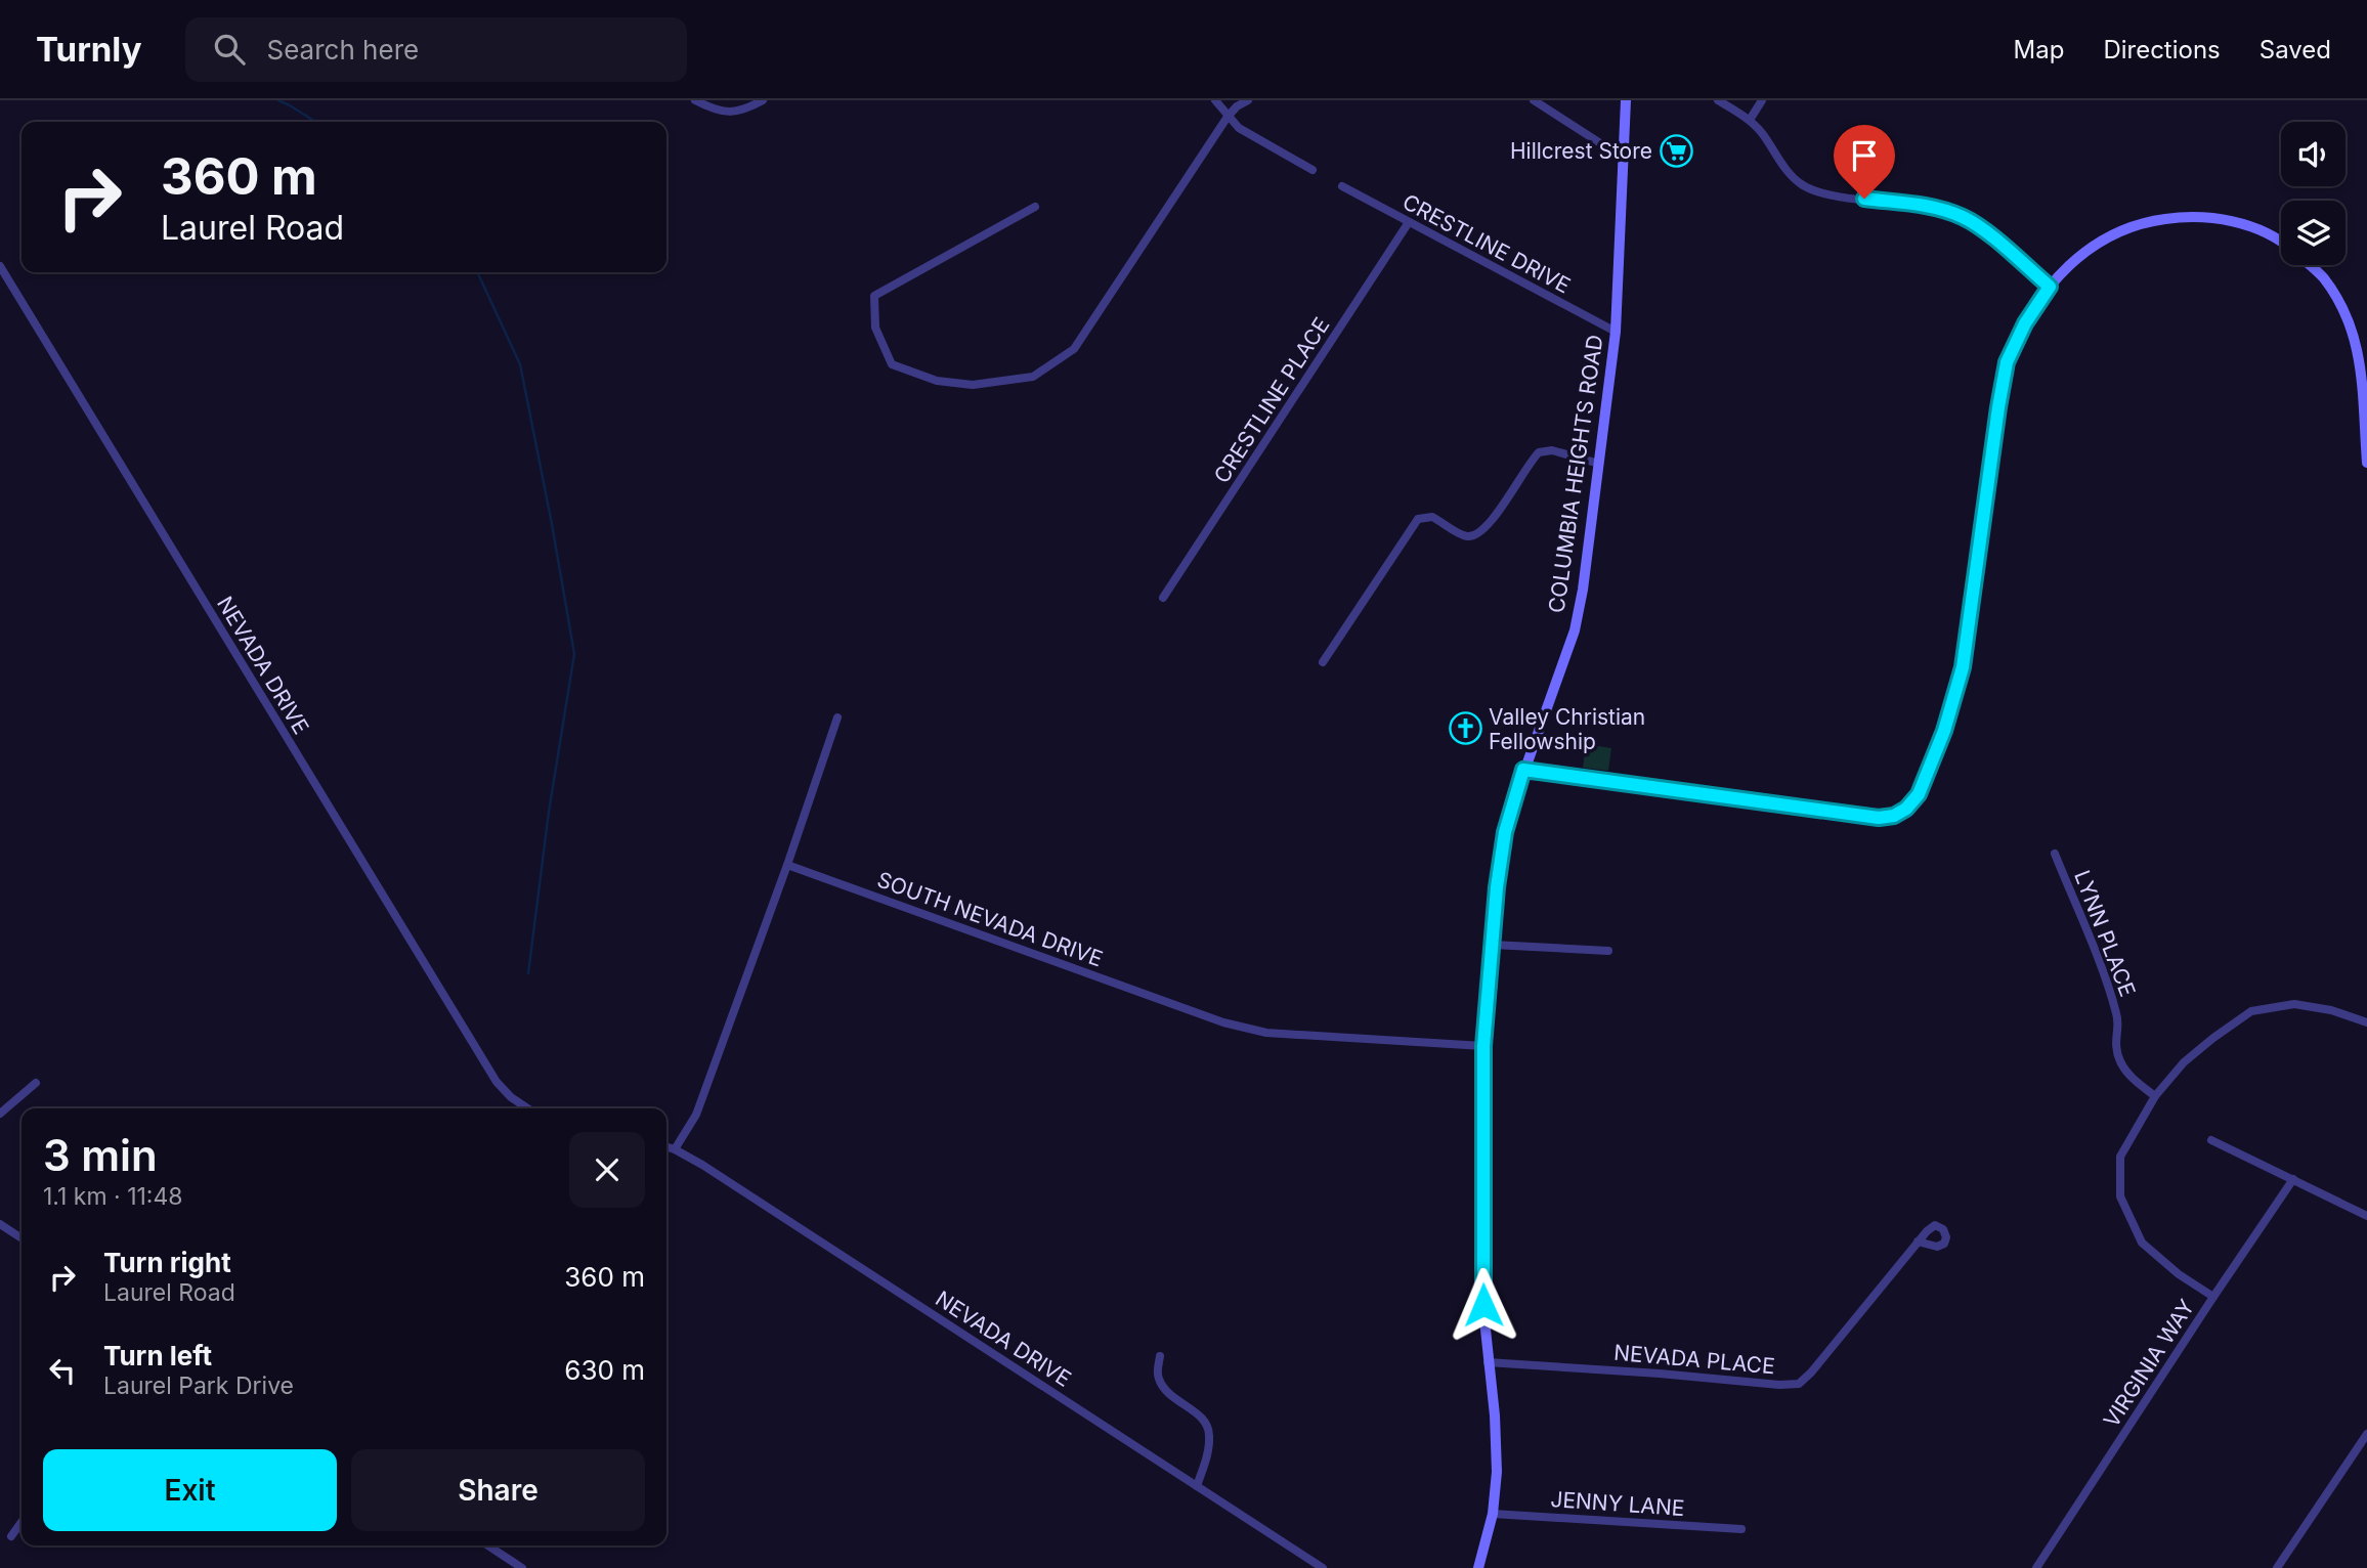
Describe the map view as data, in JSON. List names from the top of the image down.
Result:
{
  "streets": {
    "street": [
      "CRESTLINE DRIVE",
      "CRESTLINE PLACE",
      "COLUMBIA HEIGHTS ROAD",
      "NEVADA DRIVE",
      "SOUTH NEVADA DRIVE",
      "LYNN PLACE",
      "NEVADA PLACE",
      "VIRGINIA WAY",
      "JENNY LANE"
    ]
  },
  "crossings": [
    ["CRESTLINE DRIVE", "CRESTLINE PLACE"],
    ["CRESTLINE DRIVE", "COLUMBIA HEIGHTS ROAD"],
    ["COLUMBIA HEIGHTS ROAD", "SOUTH NEVADA DRIVE"],
    ["COLUMBIA HEIGHTS ROAD", "NEVADA PLACE"],
    ["COLUMBIA HEIGHTS ROAD", "JENNY LANE"]
  ],
  "places": {
    "supermarket": ["Hillcrest Store"],
    "church": ["Valley Christian Fellowship"]
  },
  "page": {
    "header": "Turnly",
    "search": "Search here",
    "nav": ["Map", "Directions", "Saved"],
    "turn": ["360 m", "Laurel Road"],
    "heading": ["3 min", "1.1 km · 11:48"],
    "list": [
      {
        "name": "Turn right",
        "note": "Laurel Road",
        "value": "360 m"
      },
      {
        "name": "Turn left",
        "note": "Laurel Park Drive",
        "value": "630 m"
      }
    ],
    "buttons": ["Exit", "Share"]
  }
}
